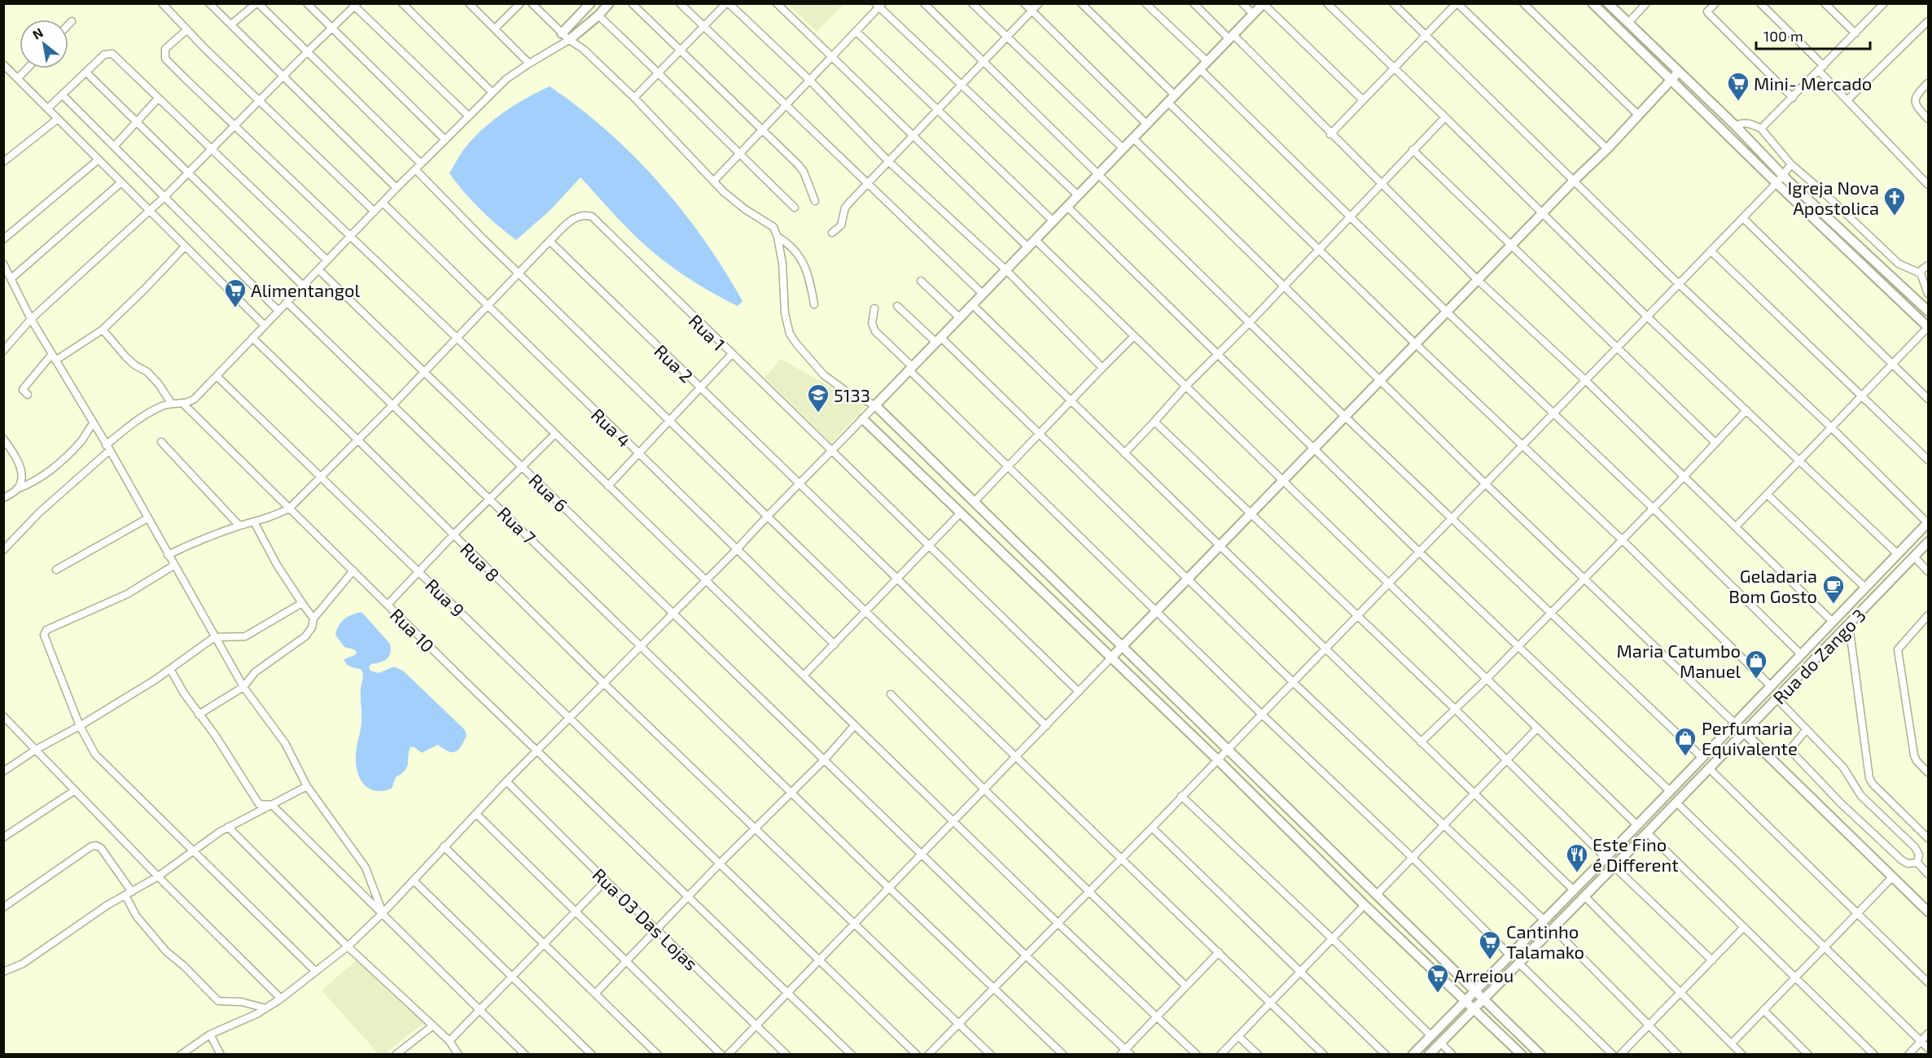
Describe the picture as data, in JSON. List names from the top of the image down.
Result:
{
  "streets": {
    "street": [
      "Rua 1",
      "Rua 2",
      "Rua 4",
      "Rua 6",
      "Rua 7",
      "Rua 8",
      "Rua 9",
      "Rua 10",
      "Rua do Zango 3",
      "Rua 03 Das Lojas"
    ]
  },
  "crossings": [
    ["Rua 1", "Rua 2"]
  ],
  "places": {
    "supermarket": [
      "Mini- Mercado",
      "Alimentangol",
      "Cantinho Talamako",
      "Arreiou"
    ],
    "church": ["Igreja Nova Apostolica"],
    "school or university": ["5133"],
    "cafe": ["Geladaria Bom Gosto"],
    "shop": ["Maria Catumbo Manuel", "Perfumaria Equivalente"],
    "restaurant": ["Este Fino é Different"]
  },
  "scale_bar": "100 m",
  "north": "top left"
}
